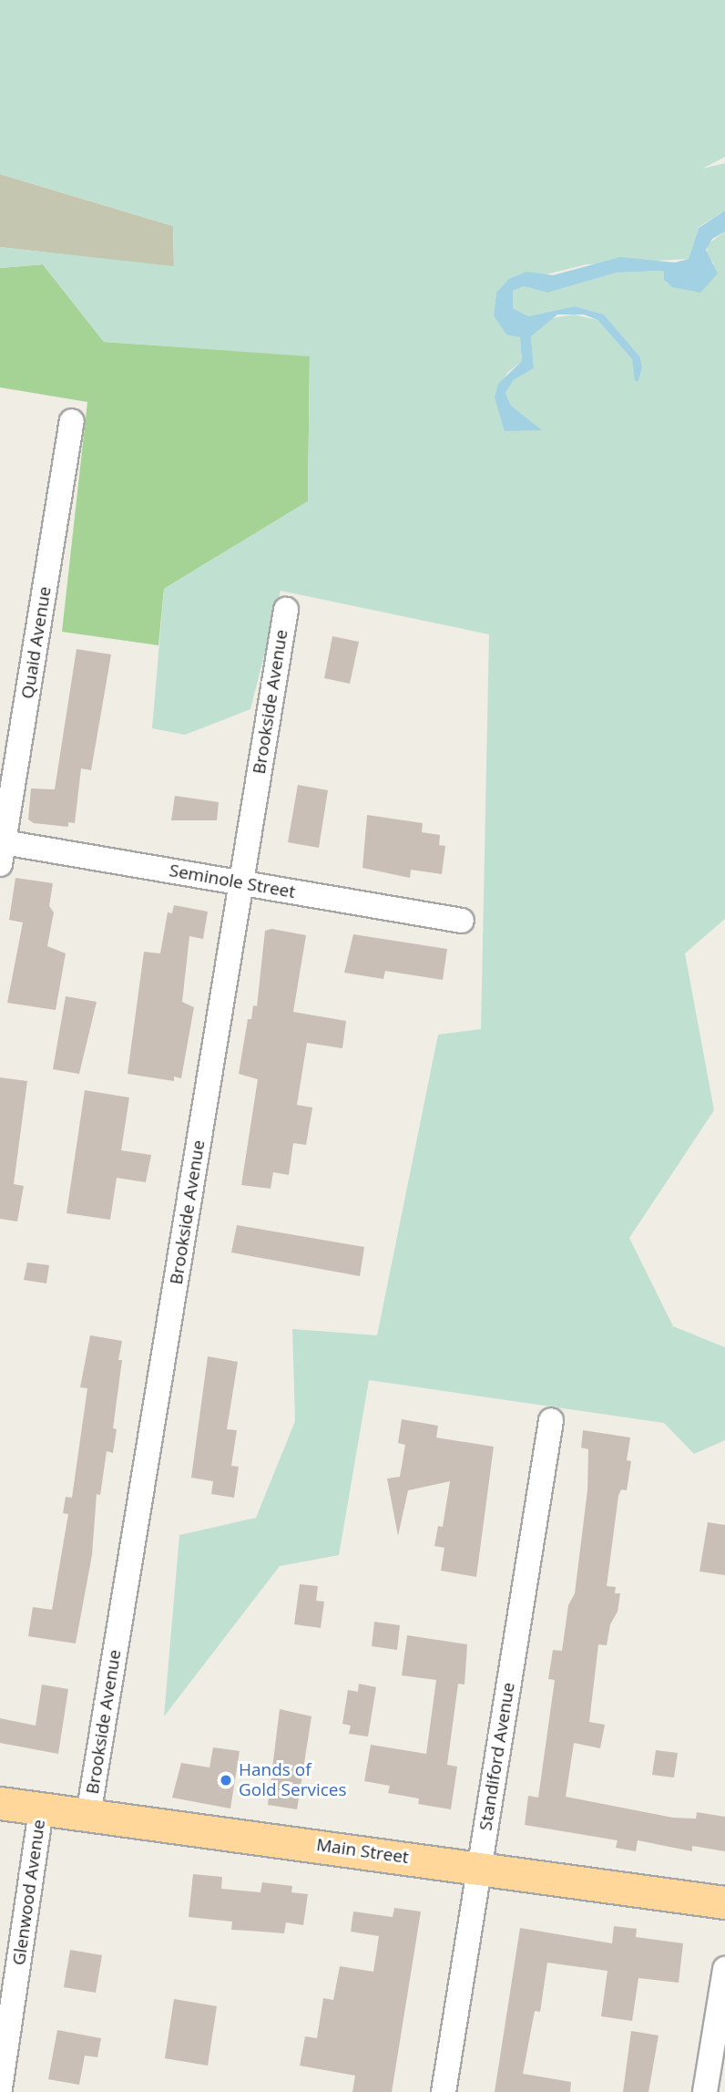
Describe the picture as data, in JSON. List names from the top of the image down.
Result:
{
  "streets": {
    "main road": ["Main Street"],
    "street": [
      "Quaid Avenue",
      "Brookside Avenue",
      "Seminole Street",
      "Standiford Avenue",
      "Glenwood Avenue"
    ]
  },
  "crossings": [
    ["Quaid Avenue", "Seminole Street"],
    ["Brookside Avenue", "Seminole Street"],
    ["Brookside Avenue", "Main Street"],
    ["Standiford Avenue", "Main Street"],
    ["Main Street", "Glenwood Avenue"]
  ],
  "places": ["Hands of Gold Services"]
}
